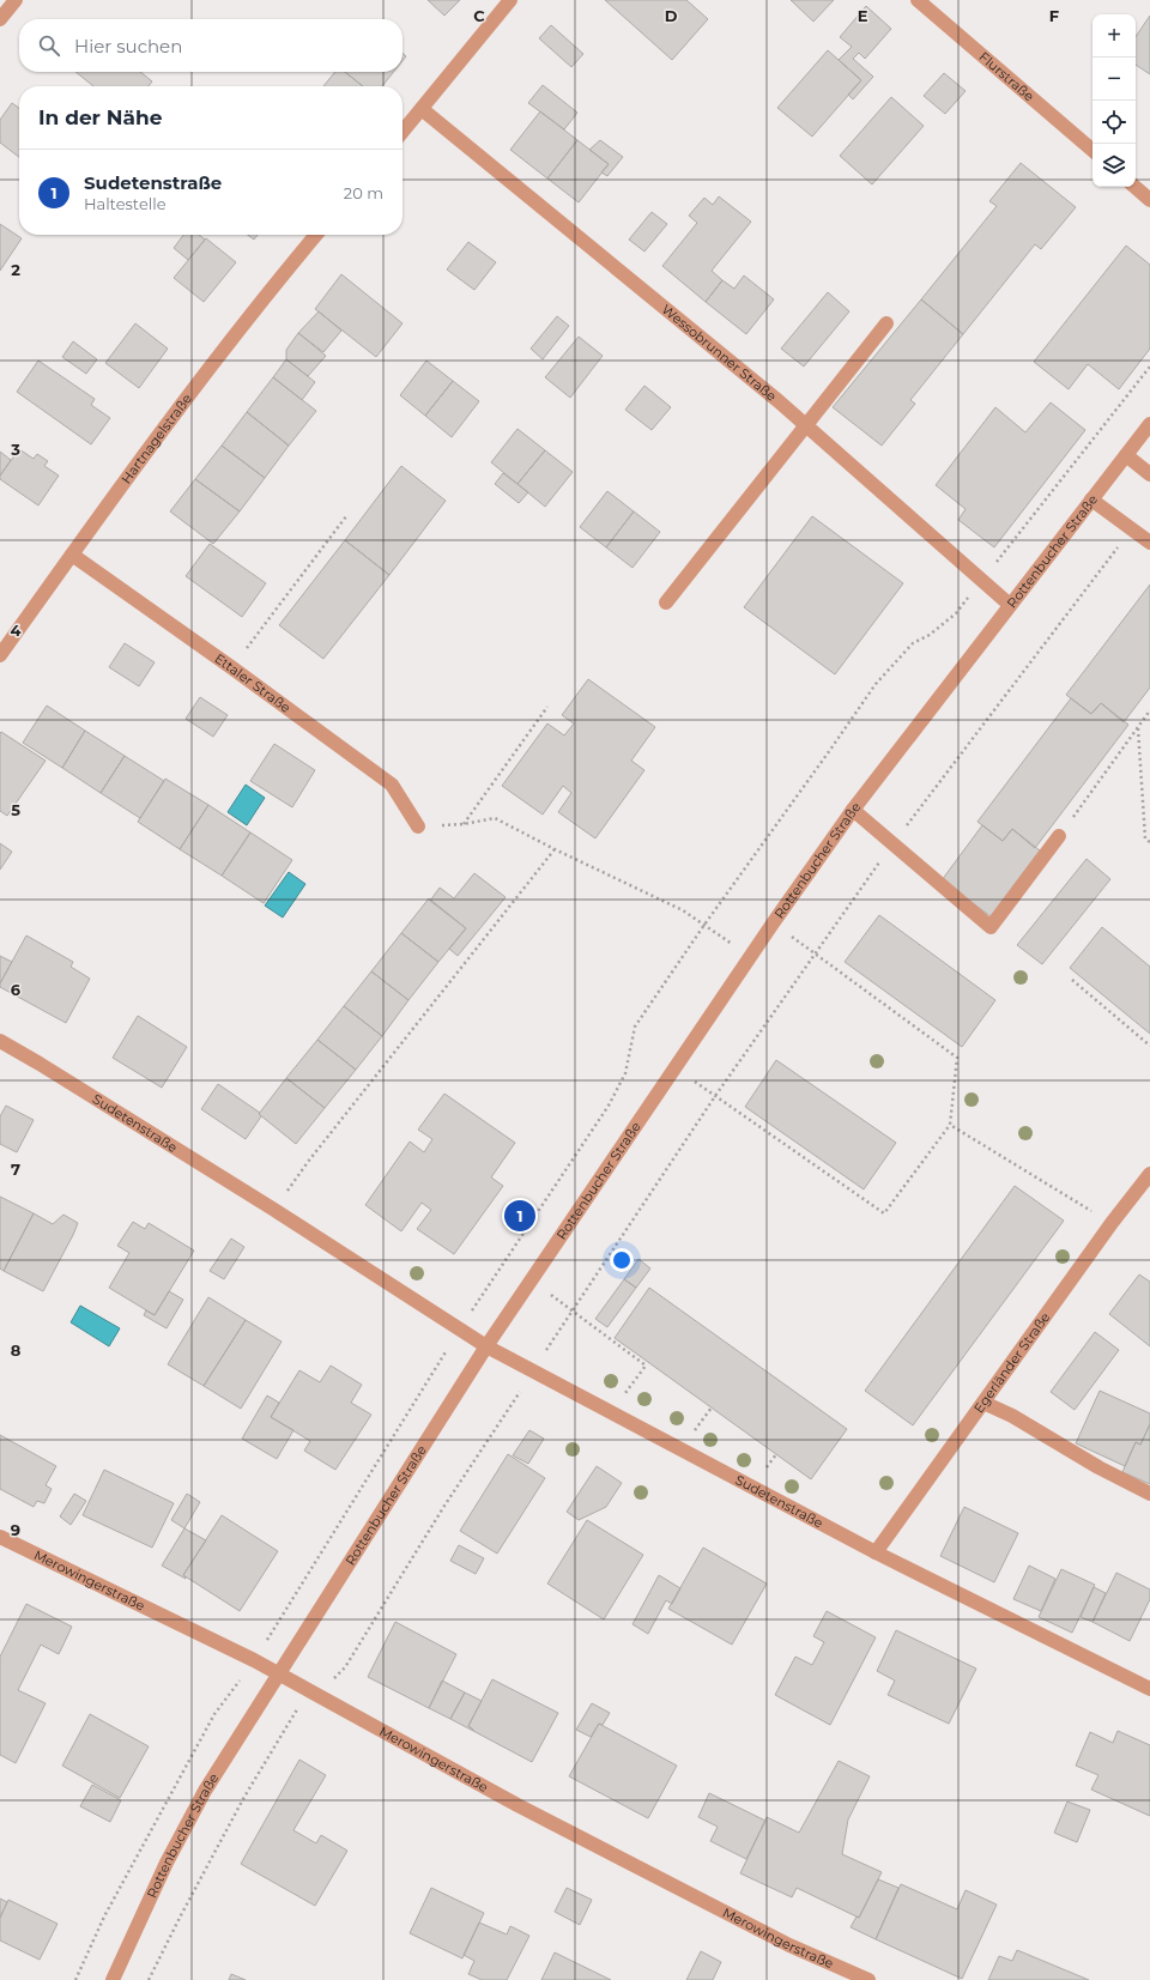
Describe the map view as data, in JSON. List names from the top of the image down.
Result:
{
  "streets": {
    "street": [
      "Flurstraße",
      "Wessobrunner Straße",
      "Hartnagelstraße",
      "Rottenbucher Straße",
      "Ettaler Straße",
      "Sudetenstraße",
      "Egerländer Straße",
      "Merowingerstraße"
    ]
  },
  "crossings": [
    ["Wessobrunner Straße", "Rottenbucher Straße"],
    ["Hartnagelstraße", "Ettaler Straße"],
    ["Rottenbucher Straße", "Sudetenstraße"],
    ["Rottenbucher Straße", "Merowingerstraße"],
    ["Sudetenstraße", "Egerländer Straße"]
  ],
  "page": {
    "map_buttons": ["+", "−"],
    "search": "Hier suchen",
    "heading": "In der Nähe",
    "list": [
      {
        "mark": "1",
        "name": "Sudetenstraße",
        "note": "Haltestelle",
        "value": "20 m"
      }
    ],
    "pins": "1"
  },
  "grid": {
    "columns": [
      "C",
      "D",
      "E",
      "F"
    ],
    "rows": [
      "2",
      "3",
      "4",
      "5",
      "6",
      "7",
      "8",
      "9"
    ]
  }
}
